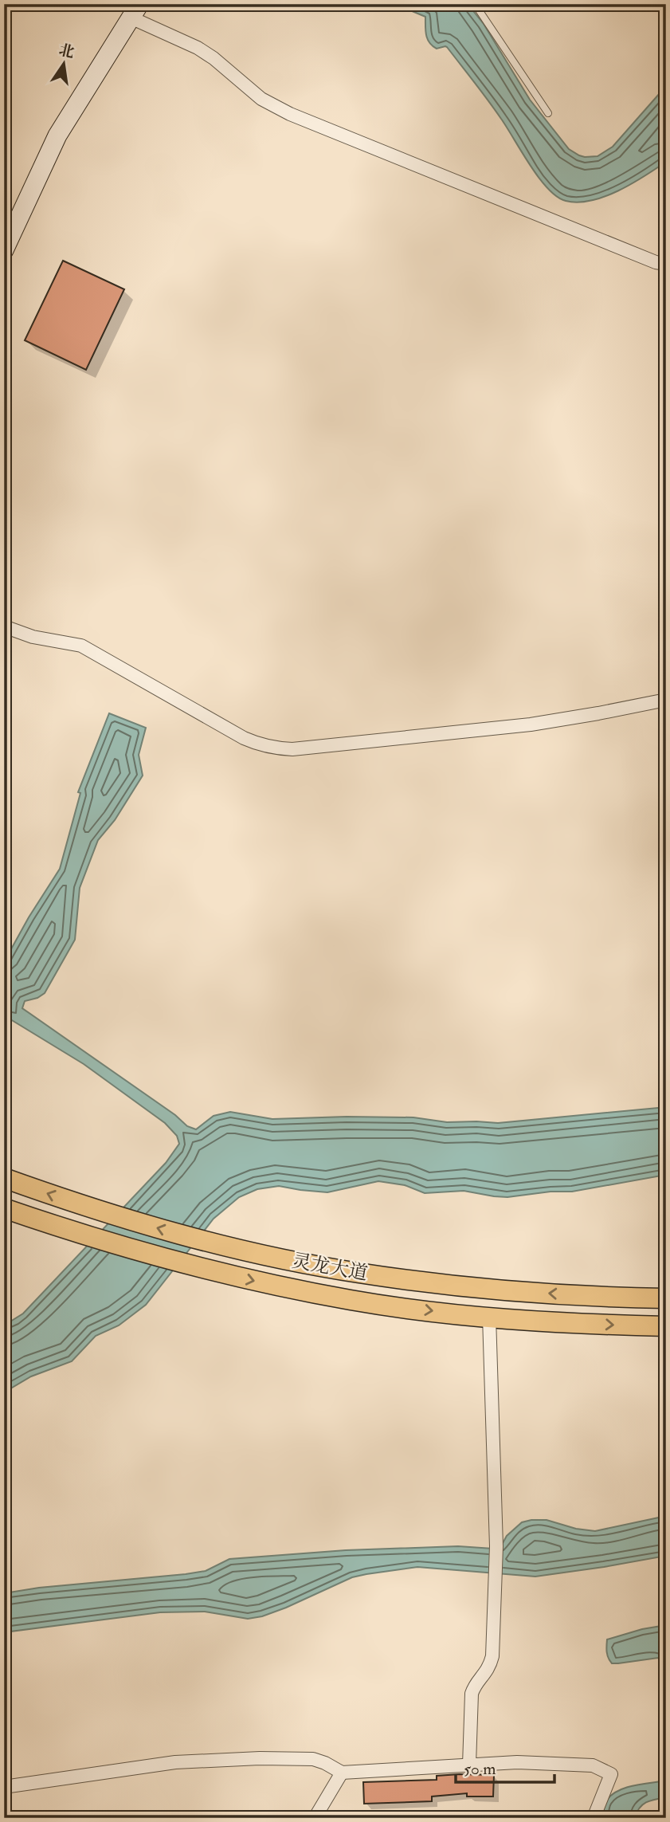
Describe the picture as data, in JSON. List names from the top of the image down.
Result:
{
  "streets": {
    "main road": ["灵龙大道"]
  },
  "scale_bar": "50 m",
  "north": "top"
}
